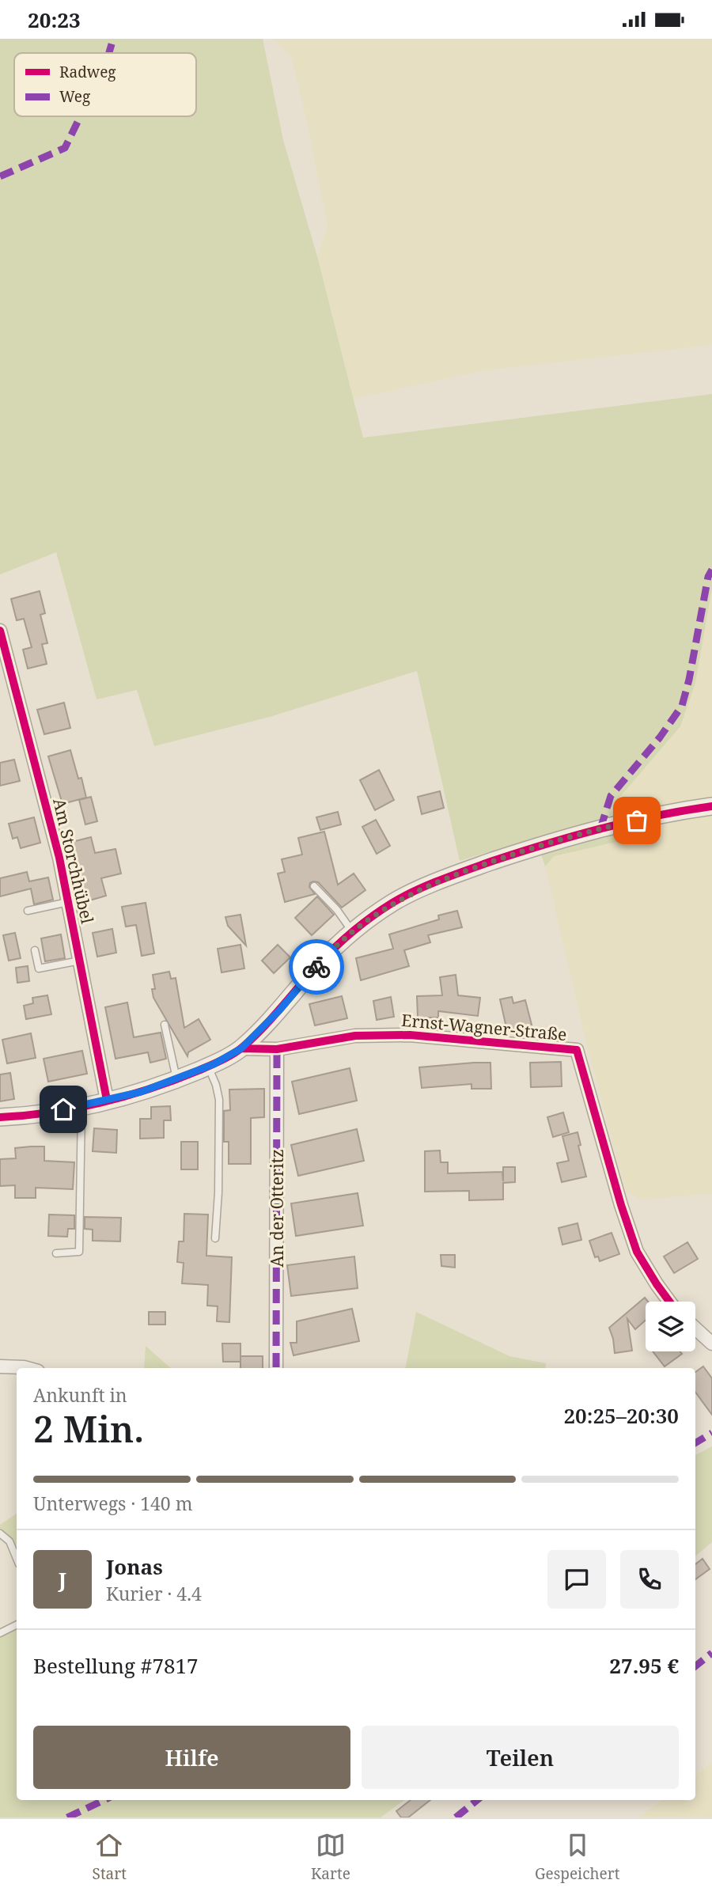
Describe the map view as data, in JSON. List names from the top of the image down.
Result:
{
  "streets": {
    "street": ["Am Storchhübel", "Ernst-Wagner-Straße", "An der Otteritz"]
  },
  "crossings": [
    ["Ernst-Wagner-Straße", "An der Otteritz"]
  ],
  "legend": ["Radweg", "Weg"],
  "page": {
    "status": "20:23",
    "heading": ["2 Min.", "Ankunft in", "20:25–20:30"],
    "panel": [
      "Jonas",
      "Kurier · 4.4",
      "Bestellung #7817",
      "27.95 €"
    ],
    "bar": "Unterwegs · 140 m",
    "round": "J",
    "buttons": ["Hilfe", "Teilen"],
    "tabs": ["Start", "Karte", "Gespeichert"]
  }
}
